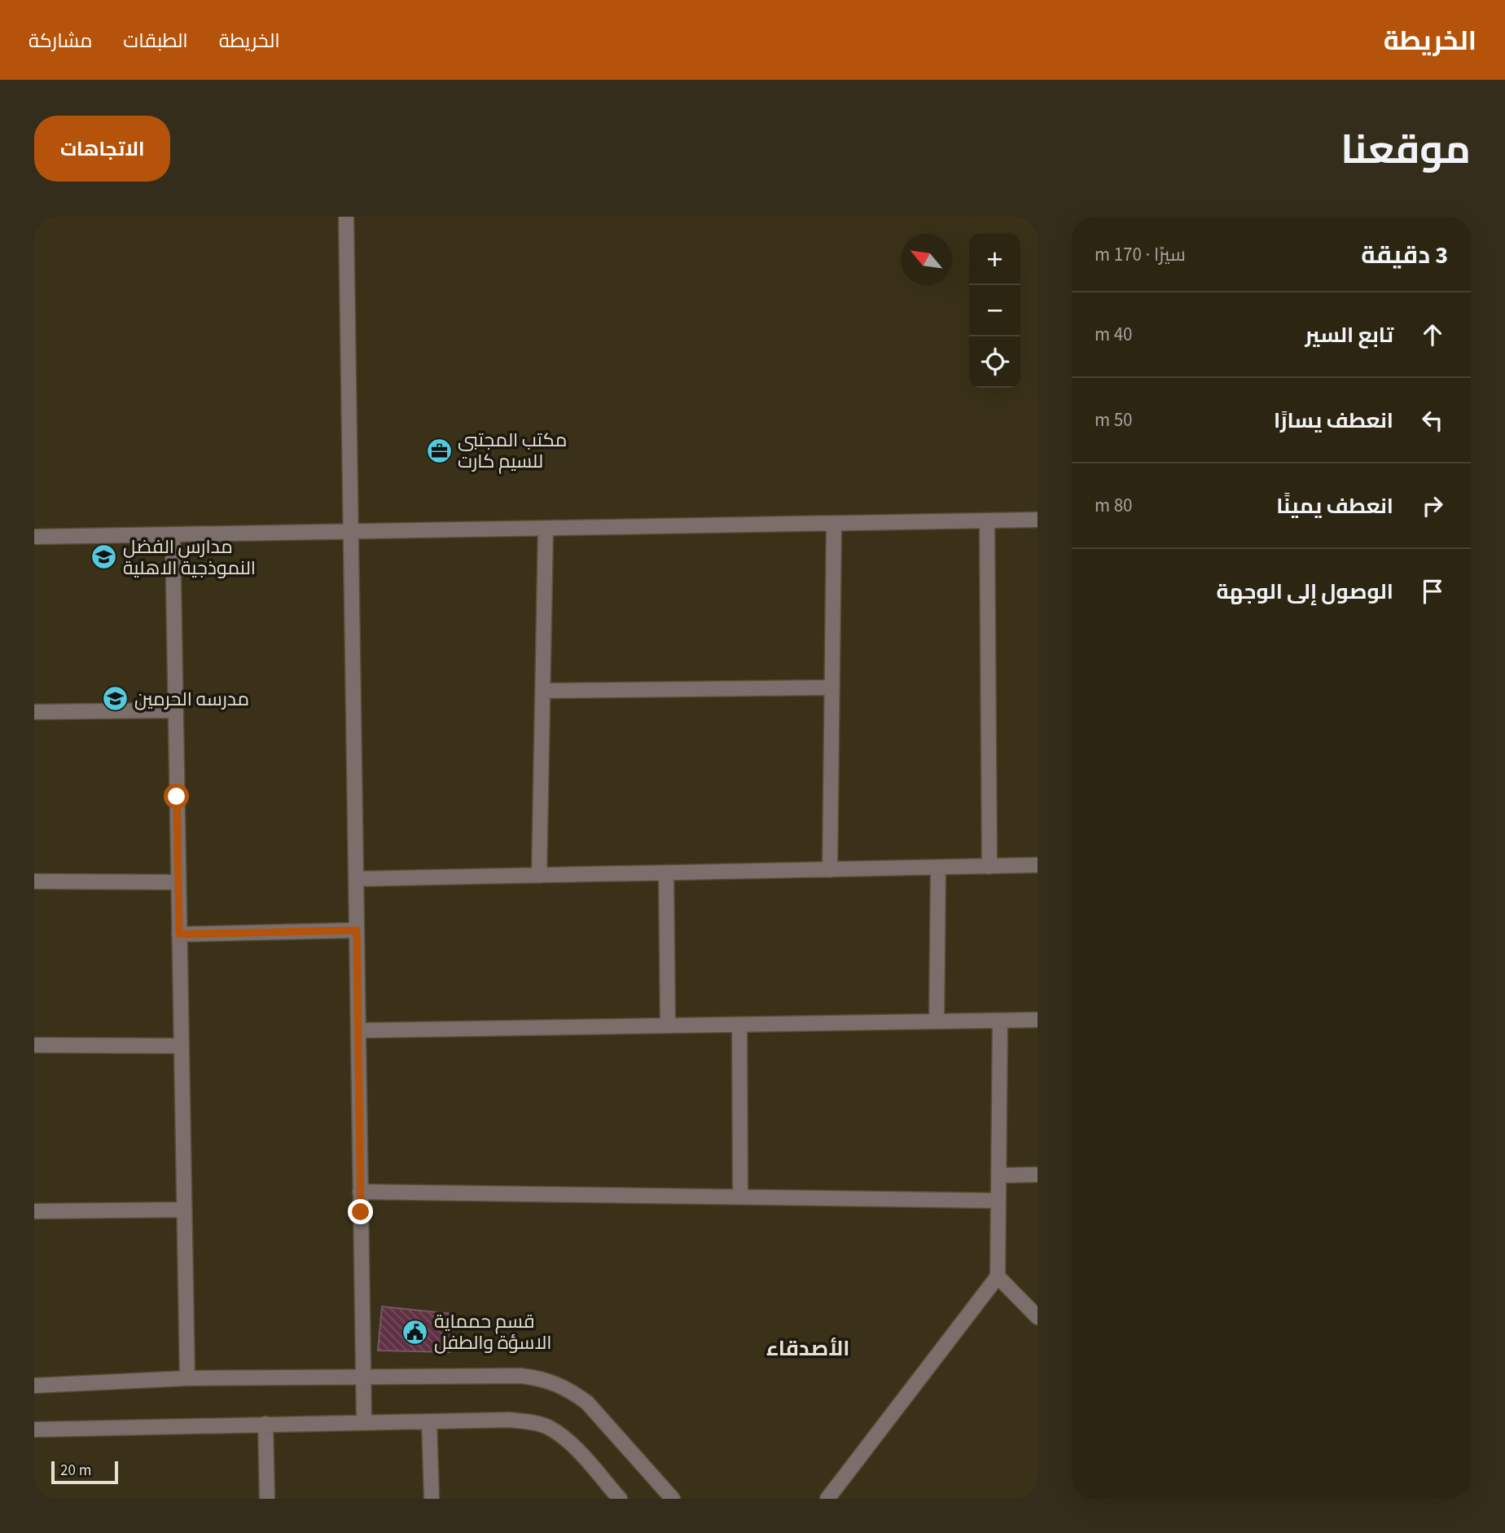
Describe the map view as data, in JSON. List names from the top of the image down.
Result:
{
  "districts": ["الأصدقاء"],
  "places": {
    "office": ["مكتب المجتبى للسيم كارت"],
    "school or university": ["مدارس الفضل النموذجية الاهلية", "مدرسه الحرمين"],
    "public building": ["قسم حمماية الاسؤة والطفل"]
  },
  "scale_bar": "20 m",
  "north": "top left",
  "page": {
    "header": "الخريطة",
    "nav": ["الخريطة", "الطبقات", "مشاركة"],
    "title": "موقعنا",
    "buttons": "الاتجاهات",
    "heading": ["3 دقيقة", "سيرًا · 170 m"],
    "map_buttons": ["+", "−"],
    "list": [
      ["تابع السير", "40 m"],
      ["انعطف يسارًا", "50 m"],
      ["انعطف يمينًا", "80 m"],
      "الوصول إلى الوجهة"
    ],
    "scale": "20 m"
  }
}
